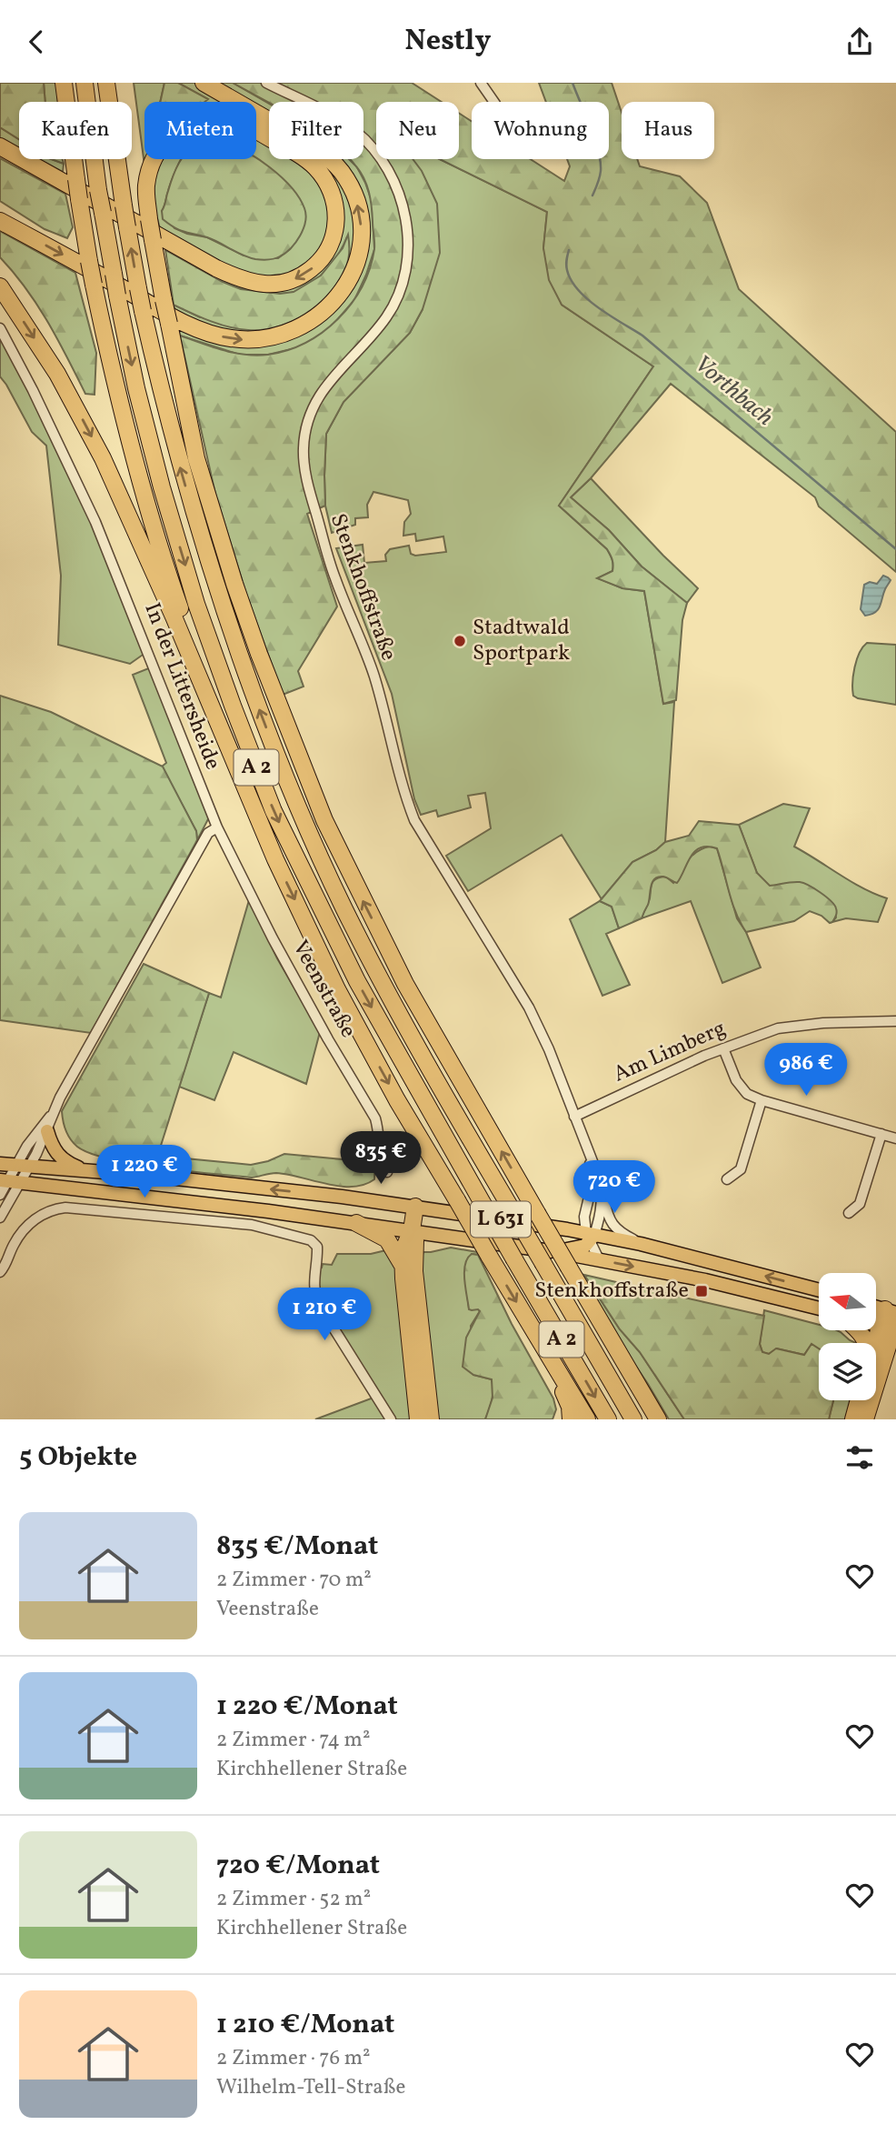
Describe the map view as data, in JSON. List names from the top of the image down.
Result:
{
  "streets": {
    "highway": ["A 2"],
    "main road": ["L 631"],
    "street": [
      "Stenkhoffstraße",
      "In der Littersheide",
      "Veenstraße",
      "Am Limberg"
    ]
  },
  "crossings": [
    ["Stenkhoffstraße", "Am Limberg"],
    ["Stenkhoffstraße", "L 631"],
    ["In der Littersheide", "Veenstraße"],
    ["A 2", "L 631"]
  ],
  "water": ["Vorthbach"],
  "places": {
    "other": ["Stadtwald Sportpark"],
    "transit": ["Stenkhoffstraße"]
  },
  "north": "left",
  "page": {
    "header": "Nestly",
    "chip": [
      "Kaufen",
      "Mieten",
      "Filter",
      "Neu",
      "Wohnung",
      "Haus"
    ],
    "price": [
      "986 €",
      "835 €",
      "1 220 €",
      "720 €",
      "1 210 €"
    ],
    "heading": "5 Objekte",
    "list": [
      {
        "name": "835 €/Monat",
        "note": "2 Zimmer · 70 m² · Veenstraße"
      },
      {
        "name": "1 220 €/Monat",
        "note": "2 Zimmer · 74 m² · Kirchhellener Straße"
      },
      {
        "name": "720 €/Monat",
        "note": "2 Zimmer · 52 m² · Kirchhellener Straße"
      },
      {
        "name": "1 210 €/Monat",
        "note": "2 Zimmer · 76 m² · Wilhelm-Tell-Straße"
      }
    ]
  }
}
